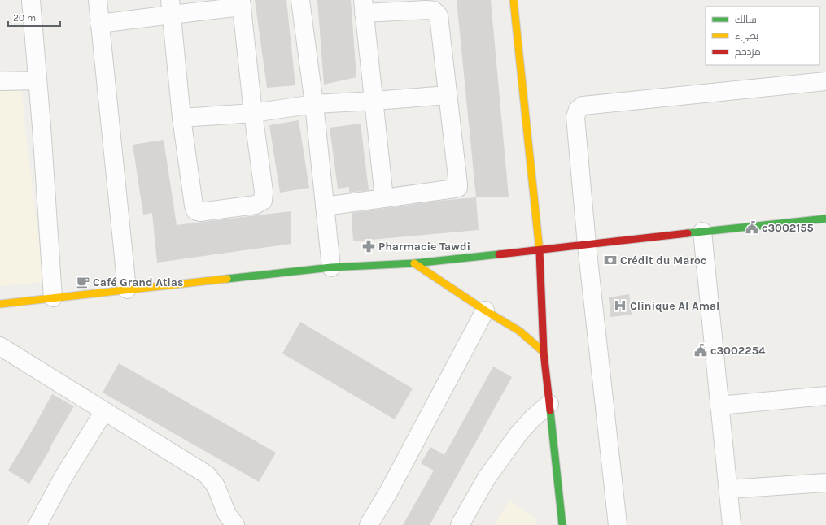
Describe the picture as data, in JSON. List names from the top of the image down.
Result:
{
  "places": {
    "public building": ["c3002155", "c3002254"],
    "pharmacy": ["Pharmacie Tawdi"],
    "bank": ["Crédit du Maroc"],
    "cafe": ["Café Grand Atlas"],
    "hospital": ["Clinique Al Amal"]
  },
  "legend": ["سالك", "بطيء", "مزدحم"],
  "scale_bar": "20 m"
}
